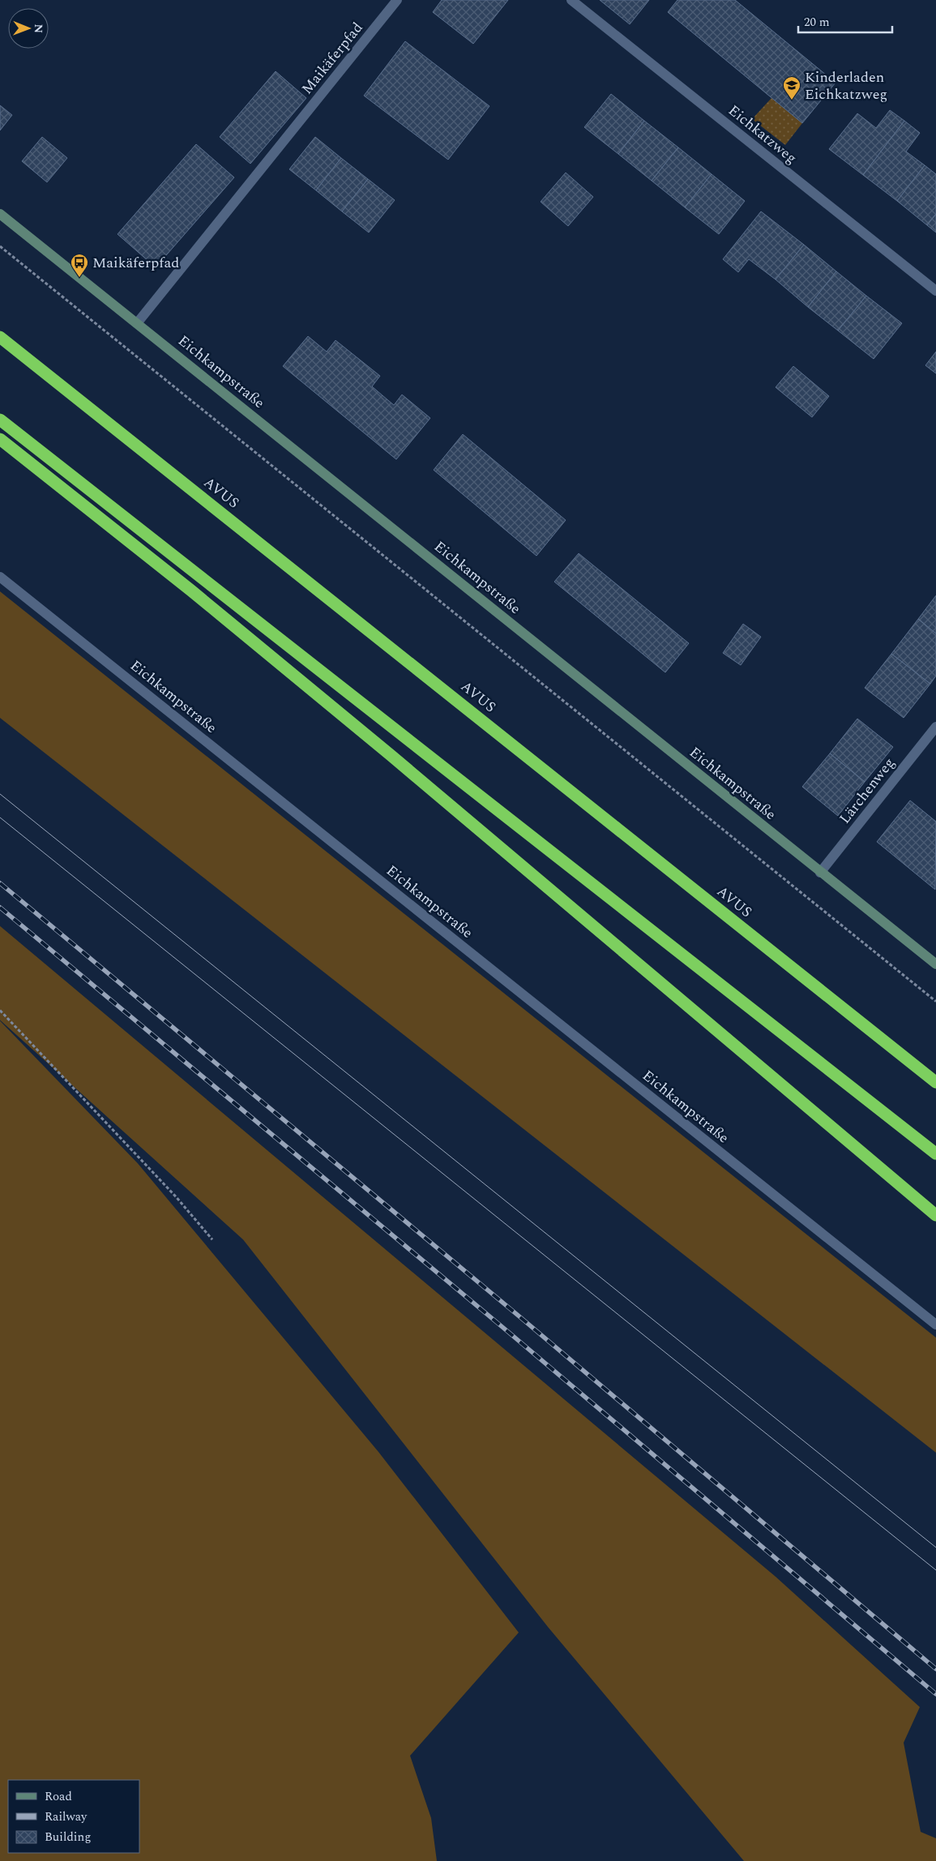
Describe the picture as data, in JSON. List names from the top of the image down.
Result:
{
  "streets": {
    "highway": ["AVUS"],
    "street": [
      "Maikäferpfad",
      "Eichkatzweg",
      "Eichkampstraße",
      "Lärchenweg"
    ]
  },
  "crossings": [
    ["Maikäferpfad", "Eichkampstraße"],
    ["Eichkampstraße", "Lärchenweg"]
  ],
  "places": {
    "school or university": ["Kinderladen Eichkatzweg"],
    "bus stop": ["Maikäferpfad"]
  },
  "legend": ["Road", "Railway", "Building"],
  "scale_bar": "20 m",
  "north": "right"
}
